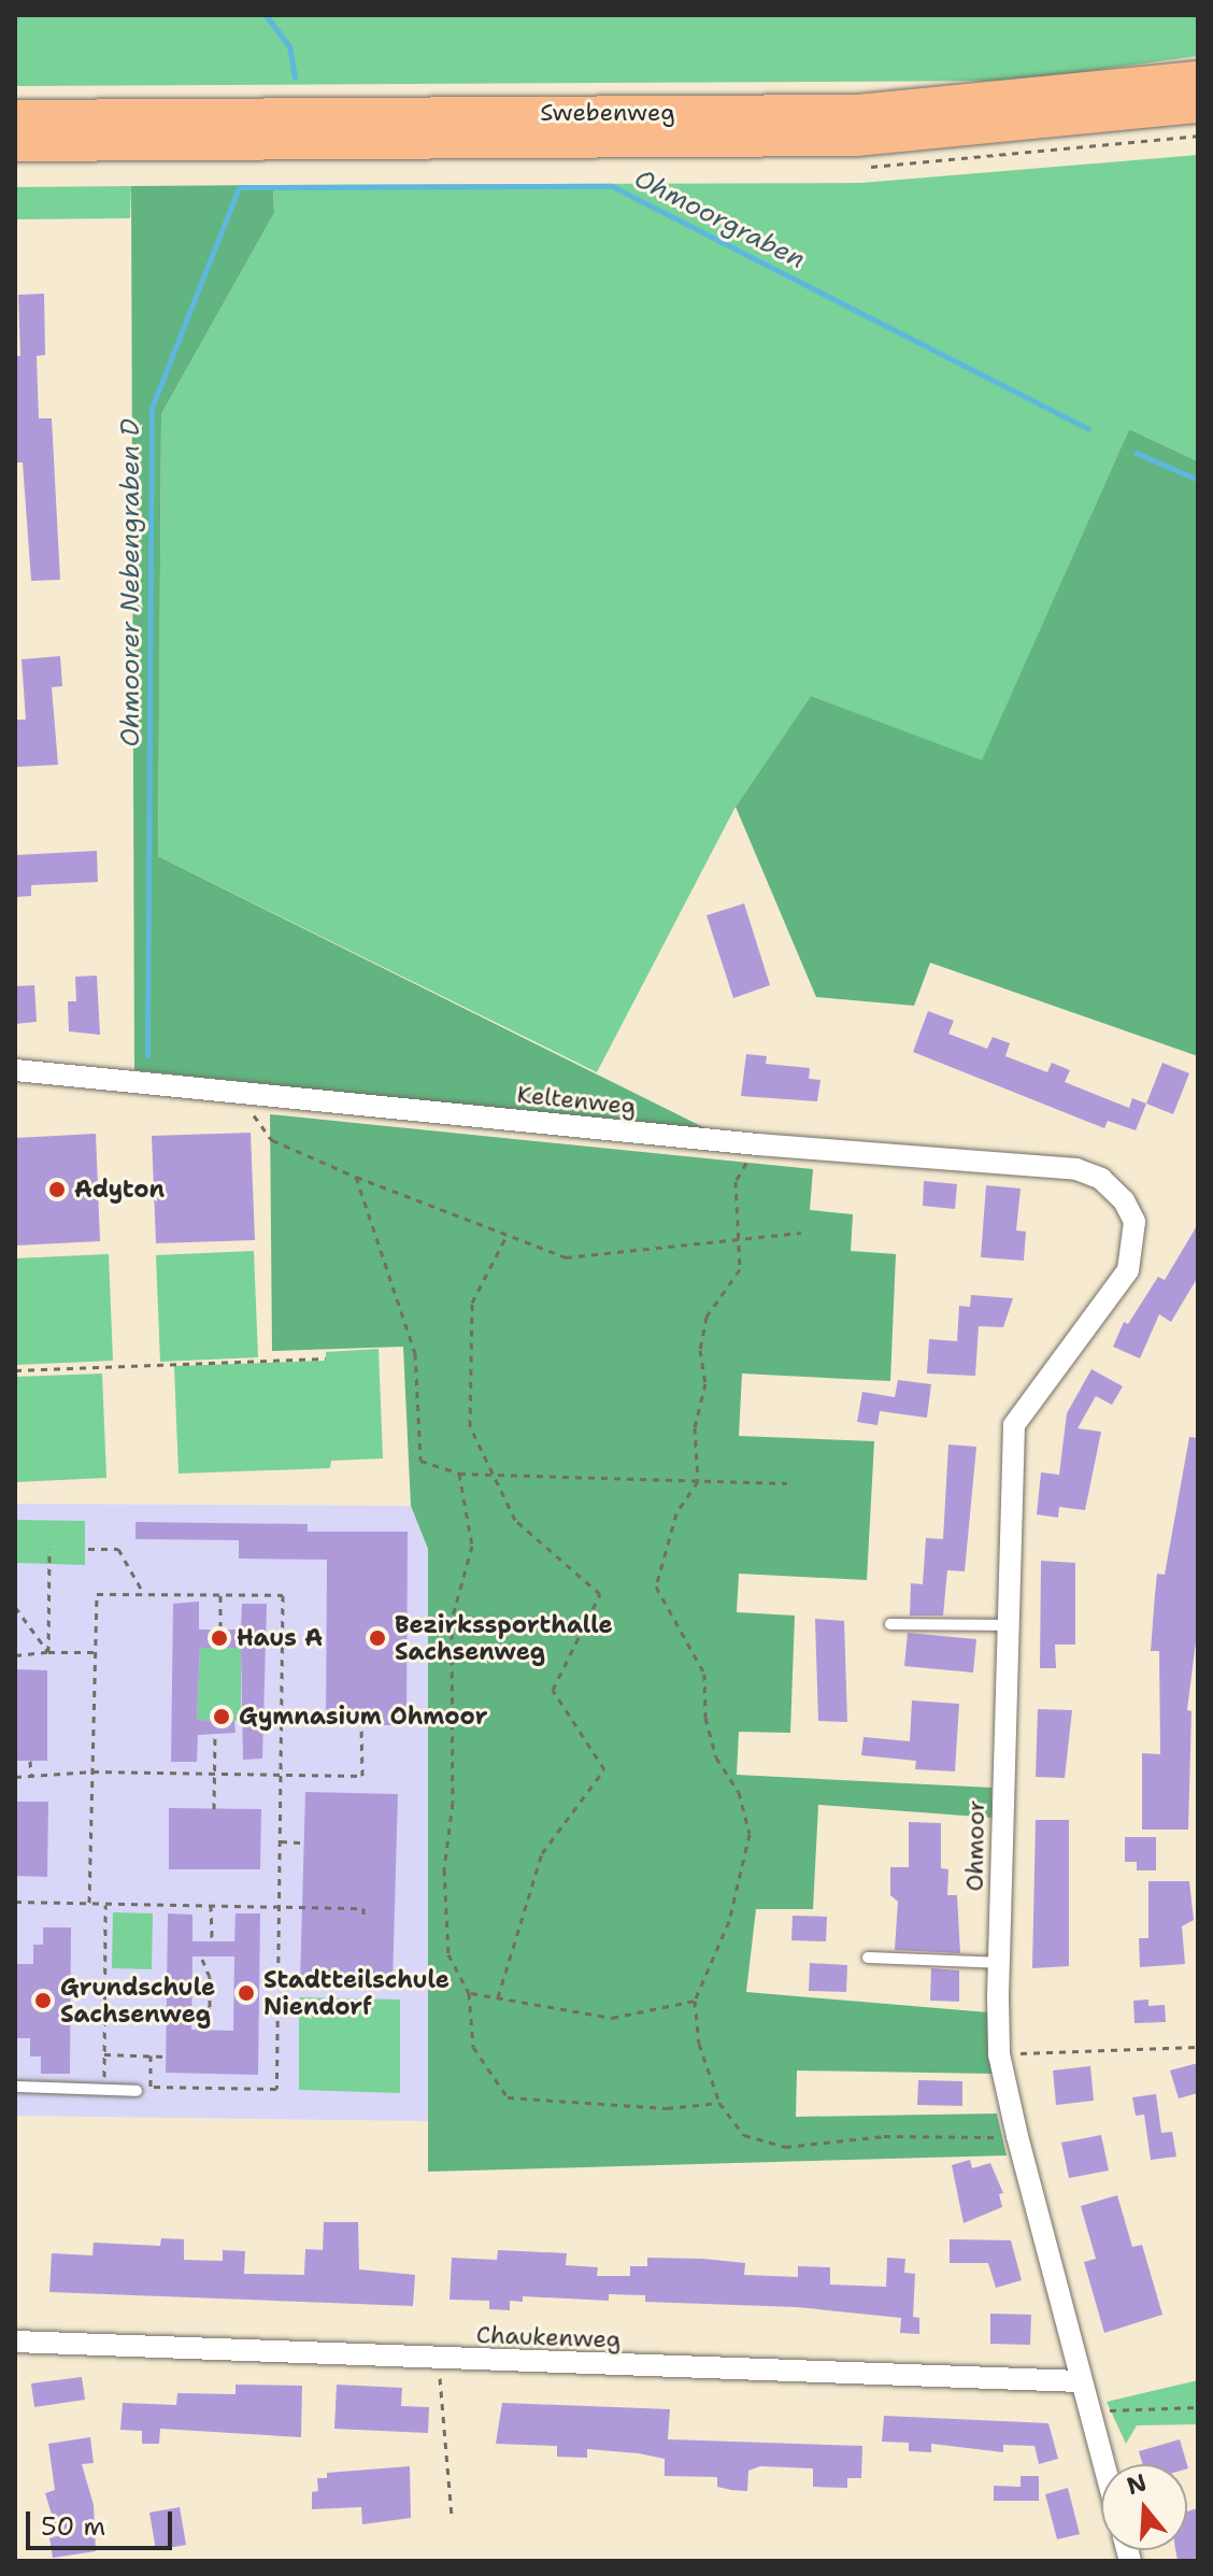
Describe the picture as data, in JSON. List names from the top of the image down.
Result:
{
  "streets": {
    "main road": ["Swebenweg"],
    "street": ["Keltenweg", "Ohmoor", "Chaukenweg"]
  },
  "crossings": [
    ["Keltenweg", "Ohmoor"],
    ["Ohmoor", "Chaukenweg"]
  ],
  "water": ["Ohmoorgraben", "Ohmoorer Nebengraben D"],
  "places": [
    "Adyton",
    "Haus A",
    "Bezirkssporthalle Sachsenweg",
    "Gymnasium Ohmoor",
    "Stadtteilschule Niendorf",
    "Grundschule Sachsenweg"
  ],
  "scale_bar": "50 m",
  "north": "top"
}
